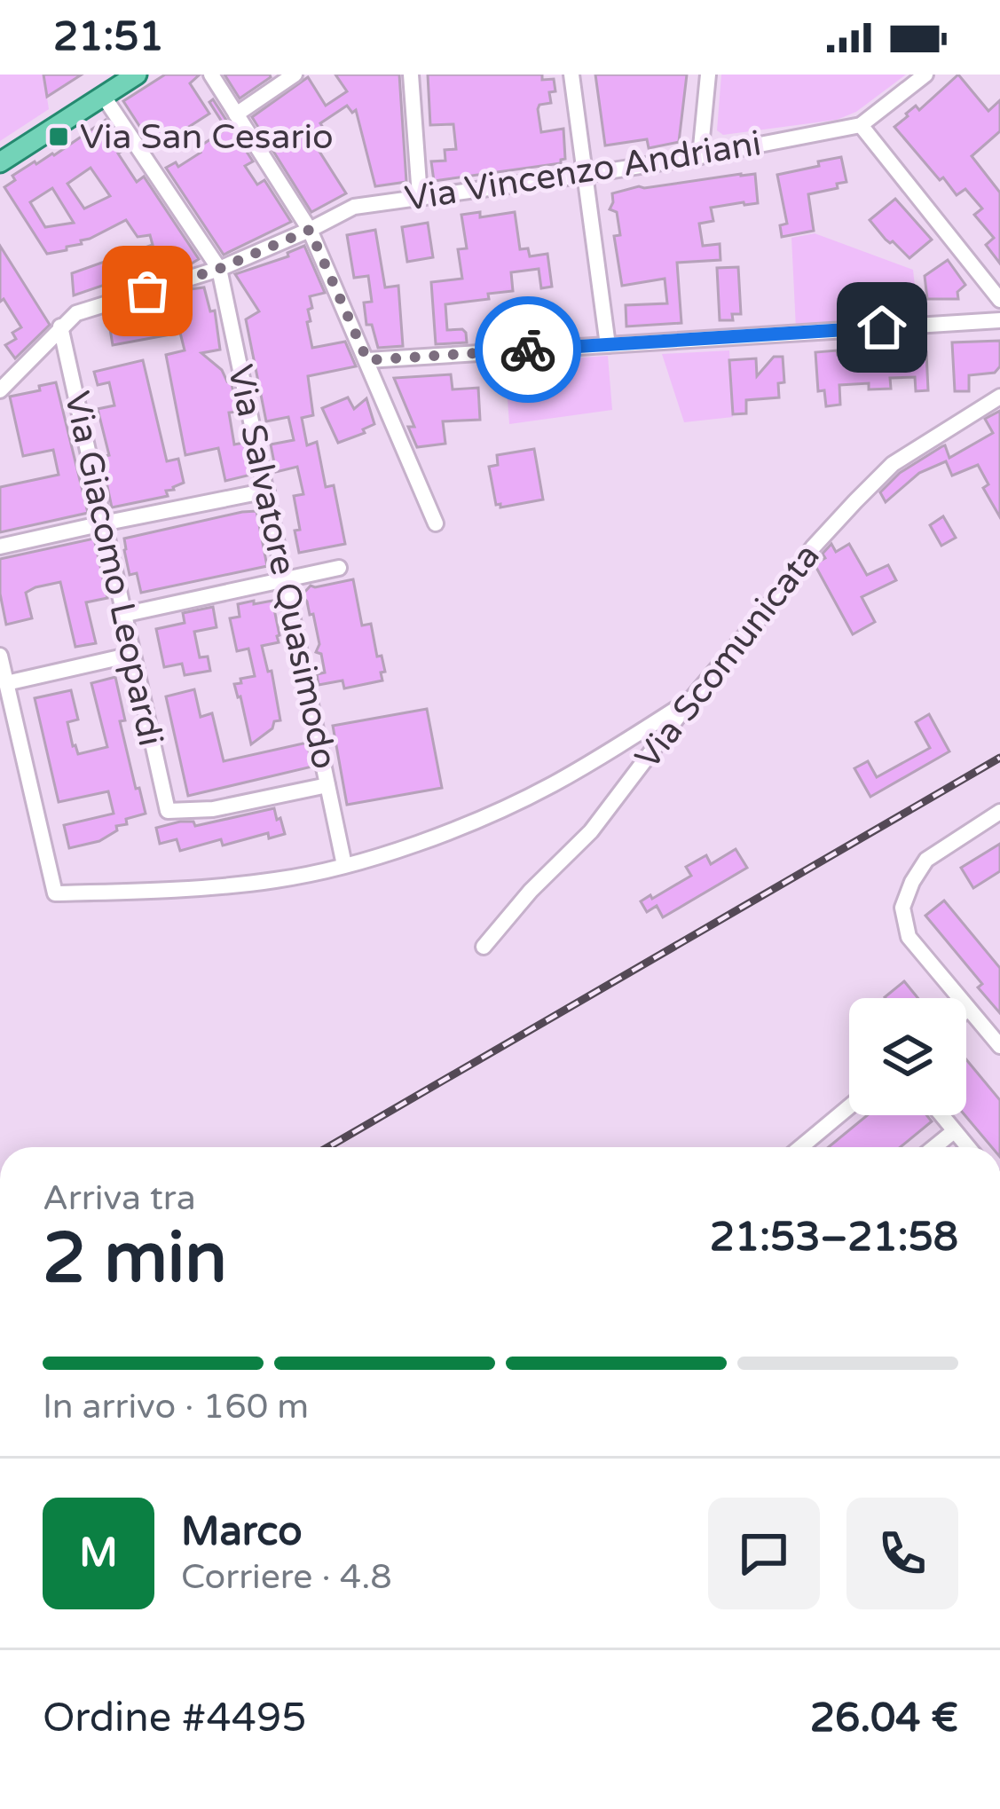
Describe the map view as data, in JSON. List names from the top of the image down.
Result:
{
  "streets": {
    "street": [
      "Via Vincenzo Andriani",
      "Via Salvatore Quasimodo",
      "Via Giacomo Leopardi",
      "Via Scomunicata"
    ]
  },
  "crossings": [
    ["Via Vincenzo Andriani", "Via Salvatore Quasimodo"],
    ["Via Vincenzo Andriani", "Via Giacomo Leopardi"],
    ["Via Salvatore Quasimodo", "Via Giacomo Leopardi"]
  ],
  "places": {
    "transit": ["Via San Cesario"]
  },
  "page": {
    "status": "21:51",
    "heading": ["2 min", "Arriva tra", "21:53–21:58"],
    "panel": [
      "Marco",
      "Corriere · 4.8",
      "Ordine #4495",
      "26.04 €"
    ],
    "bar": "In arrivo · 160 m",
    "round": "M"
  }
}
